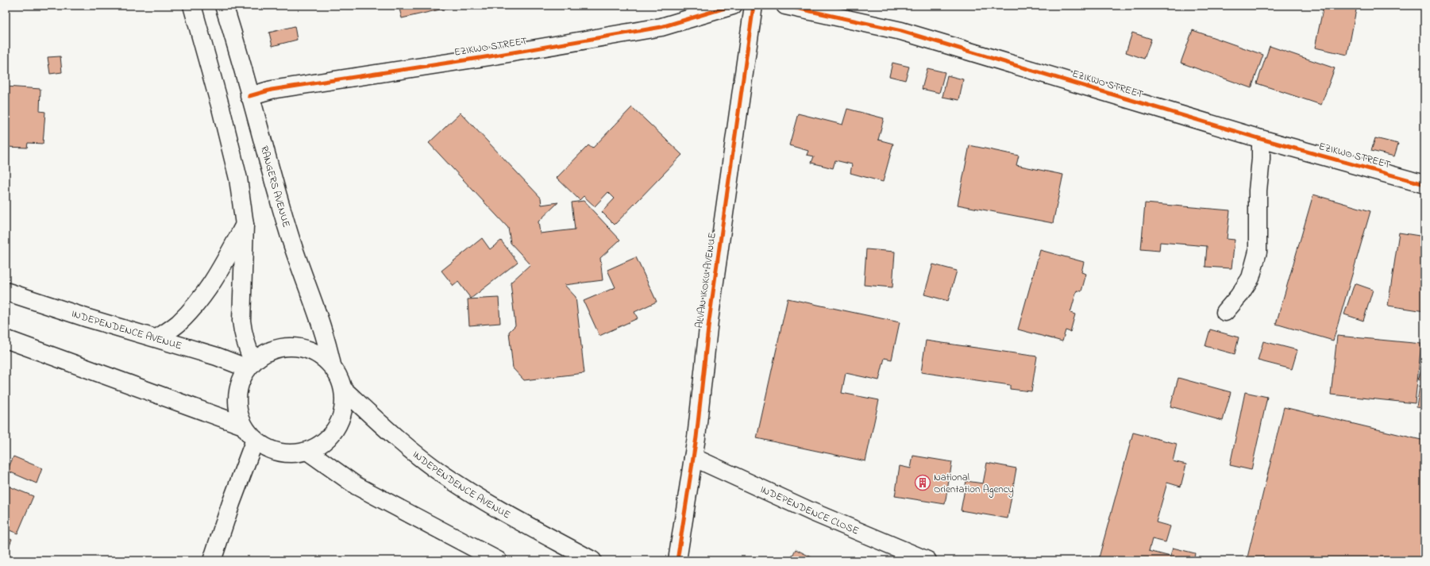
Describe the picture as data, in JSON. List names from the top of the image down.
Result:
{
  "streets": {
    "street": [
      "EZIKWO STREET",
      "RANGERS AVENUE",
      "ALVAN IKOKU AVENUE",
      "INDEPENDENCE AVENUE",
      "INDEPENDENCE CLOSE"
    ]
  },
  "crossings": [
    ["EZIKWO STREET", "RANGERS AVENUE"],
    ["RANGERS AVENUE", "INDEPENDENCE AVENUE"],
    ["ALVAN IKOKU AVENUE", "INDEPENDENCE CLOSE"]
  ],
  "places": {
    "building": ["National Orientation Agency"]
  }
}
